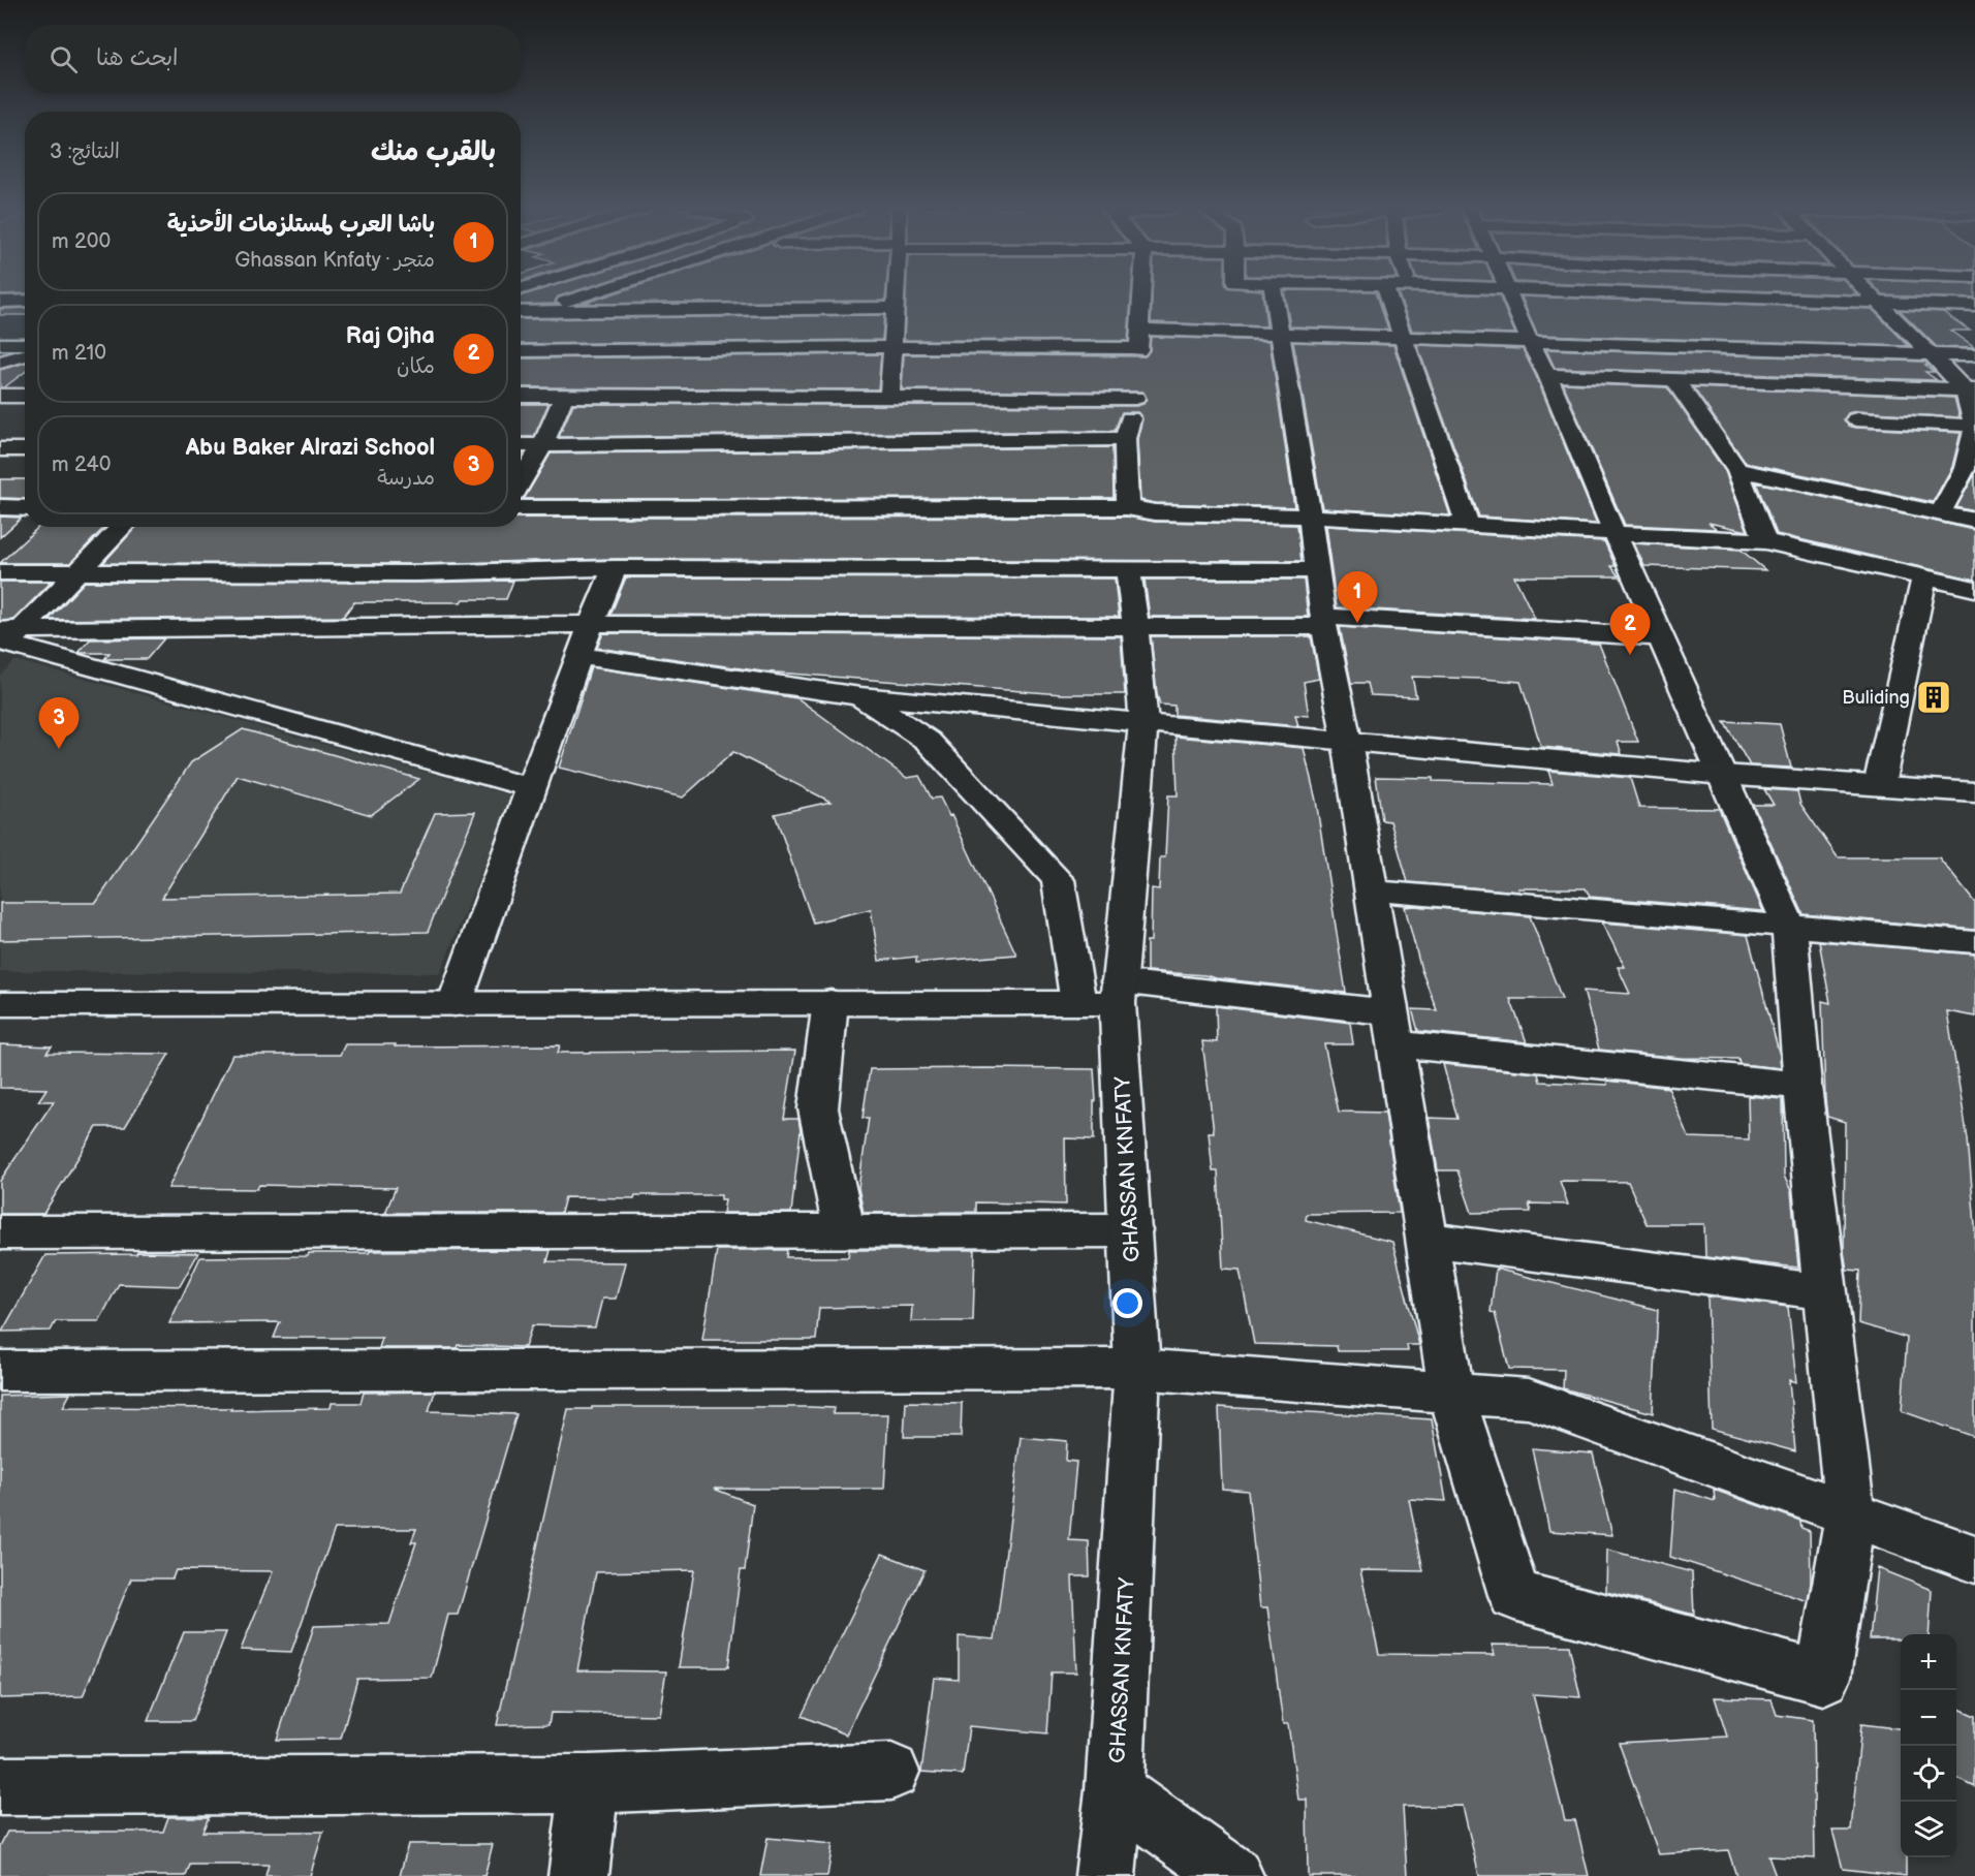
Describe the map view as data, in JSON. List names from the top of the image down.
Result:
{
  "streets": {
    "street": ["GHASSAN KNFATY"]
  },
  "places": {
    "building": ["Buliding"]
  },
  "page": {
    "search": "ابحث هنا",
    "heading": ["بالقرب منك", "النتائج: 3"],
    "list": [
      {
        "mark": "1",
        "name": "باشا العرب لمستلزمات الأحذية",
        "note": "متجر · Ghassan Knfaty",
        "value": "200 m"
      },
      {
        "mark": "2",
        "name": "Raj Ojha",
        "note": "مكان",
        "value": "210 m"
      },
      {
        "mark": "3",
        "name": "Abu Baker Alrazi School",
        "note": "مدرسة",
        "value": "240 m"
      }
    ],
    "pins": ["1", "2", "3"],
    "map_buttons": ["+", "−"]
  }
}
